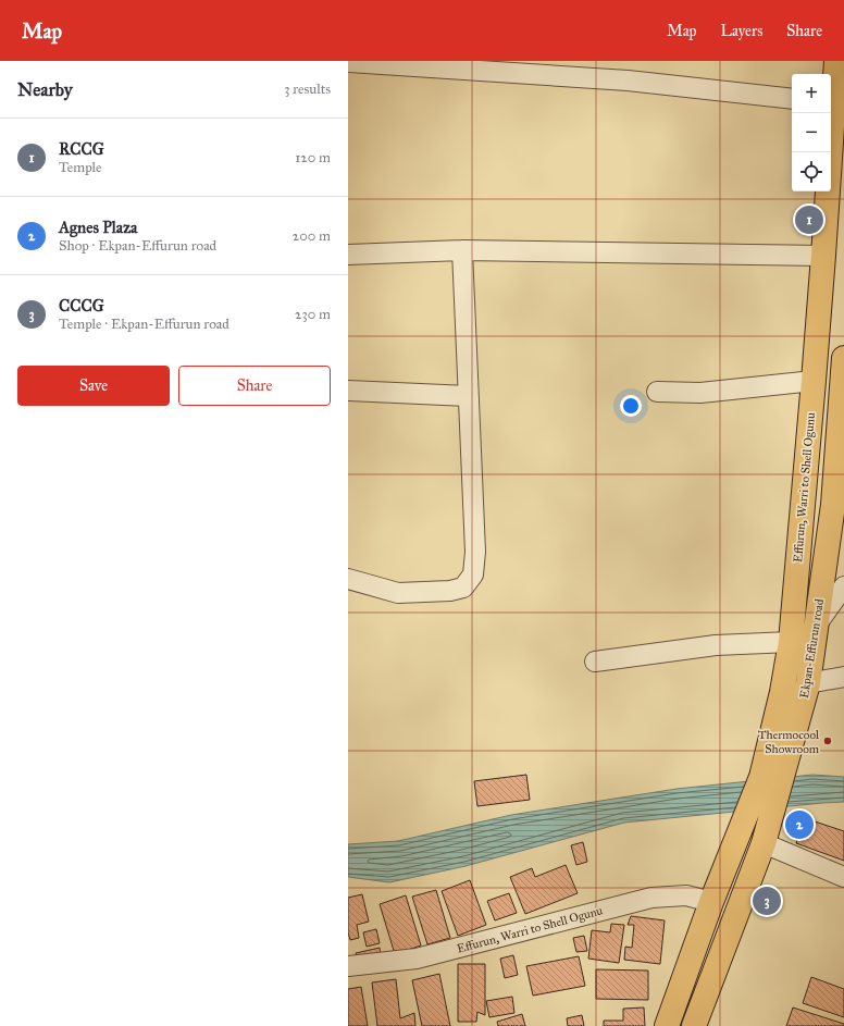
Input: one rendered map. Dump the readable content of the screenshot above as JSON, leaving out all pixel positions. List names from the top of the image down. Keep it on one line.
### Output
{"streets":{"main road":["Effurun, Warri to Shell Ogunu","Ekpan-Effurun road"]},"places":["Thermocool Showroom"],"page":{"header":"Map","nav":["Map","Layers","Share"],"heading":["Nearby","3 results"],"map_buttons":["+","−"],"list":[{"mark":"1","name":"RCCG","note":"Temple","value":"120 m"},{"mark":"2","name":"Agnes Plaza","note":"Shop · Ekpan-Effurun road","value":"200 m"},{"mark":"3","name":"CCCG","note":"Temple · Ekpan-Effurun road","value":"230 m"}],"pins":["1","2","3"],"buttons":["Save","Share"]}}
